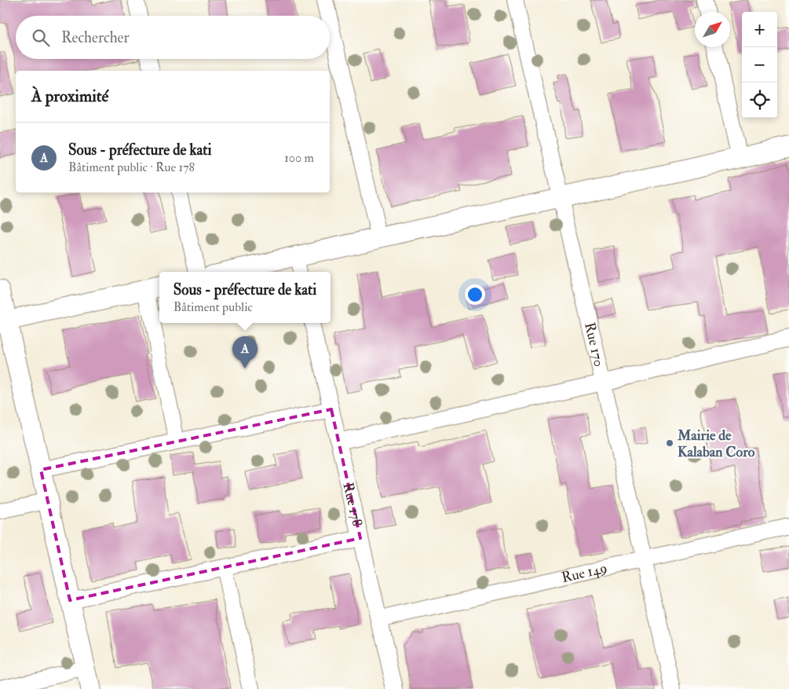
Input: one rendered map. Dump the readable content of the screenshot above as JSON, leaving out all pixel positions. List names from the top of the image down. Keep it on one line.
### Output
{"streets":{"street":["Rue 170","Rue 178","Rue 149"]},"crossings":[["Rue 170","Rue 149"],["Rue 178","Rue 149"]],"places":["Mairie de Kalaban Coro"],"north":"top right","page":{"map_buttons":["+","−"],"search":"Rechercher","heading":"À proximité","list":[{"mark":"A","name":"Sous - préfecture de kati","note":"Bâtiment public · Rue 178","value":"100 m"}],"popup":["Sous - préfecture de kati","Bâtiment public"],"pins":"A"}}
